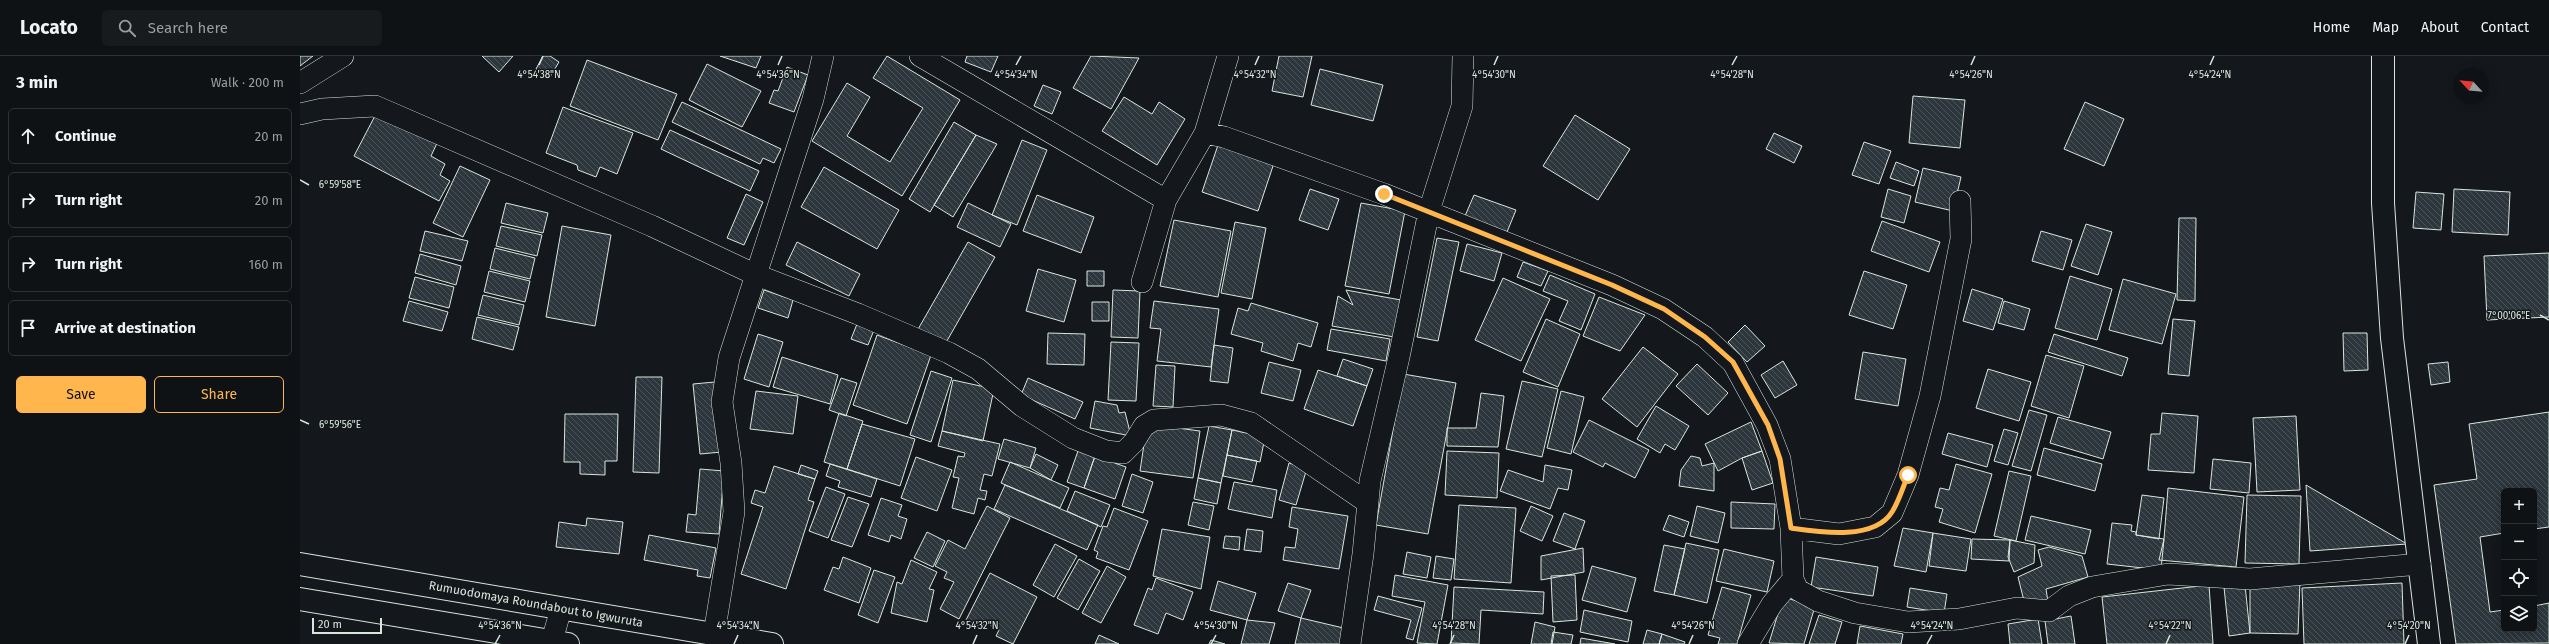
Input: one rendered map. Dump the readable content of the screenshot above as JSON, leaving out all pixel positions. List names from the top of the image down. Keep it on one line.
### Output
{"streets":{"main road":["Rumuodomaya Roundabout to Igwuruta"]},"scale_bar":"20 m","north":"top left","page":{"header":"Locato","search":"Search here","nav":["Home","Map","About","Contact"],"heading":["3 min","Walk · 200 m"],"list":[["Continue","20 m"],["Turn right","20 m"],["Turn right","160 m"],"Arrive at destination"],"buttons":["Save","Share"],"map_buttons":["+","−"],"scale":"20 m"},"coordinates":["4°54'36\"N","4°54'34\"N","4°54'32\"N","4°54'30\"N","4°54'28\"N","4°54'24\"N","4°54'38\"N","4°54'26\"N","6°59'58\"E","7°00'06\"E","6°59'56\"E","4°54'22\"N","4°54'20\"N"]}
